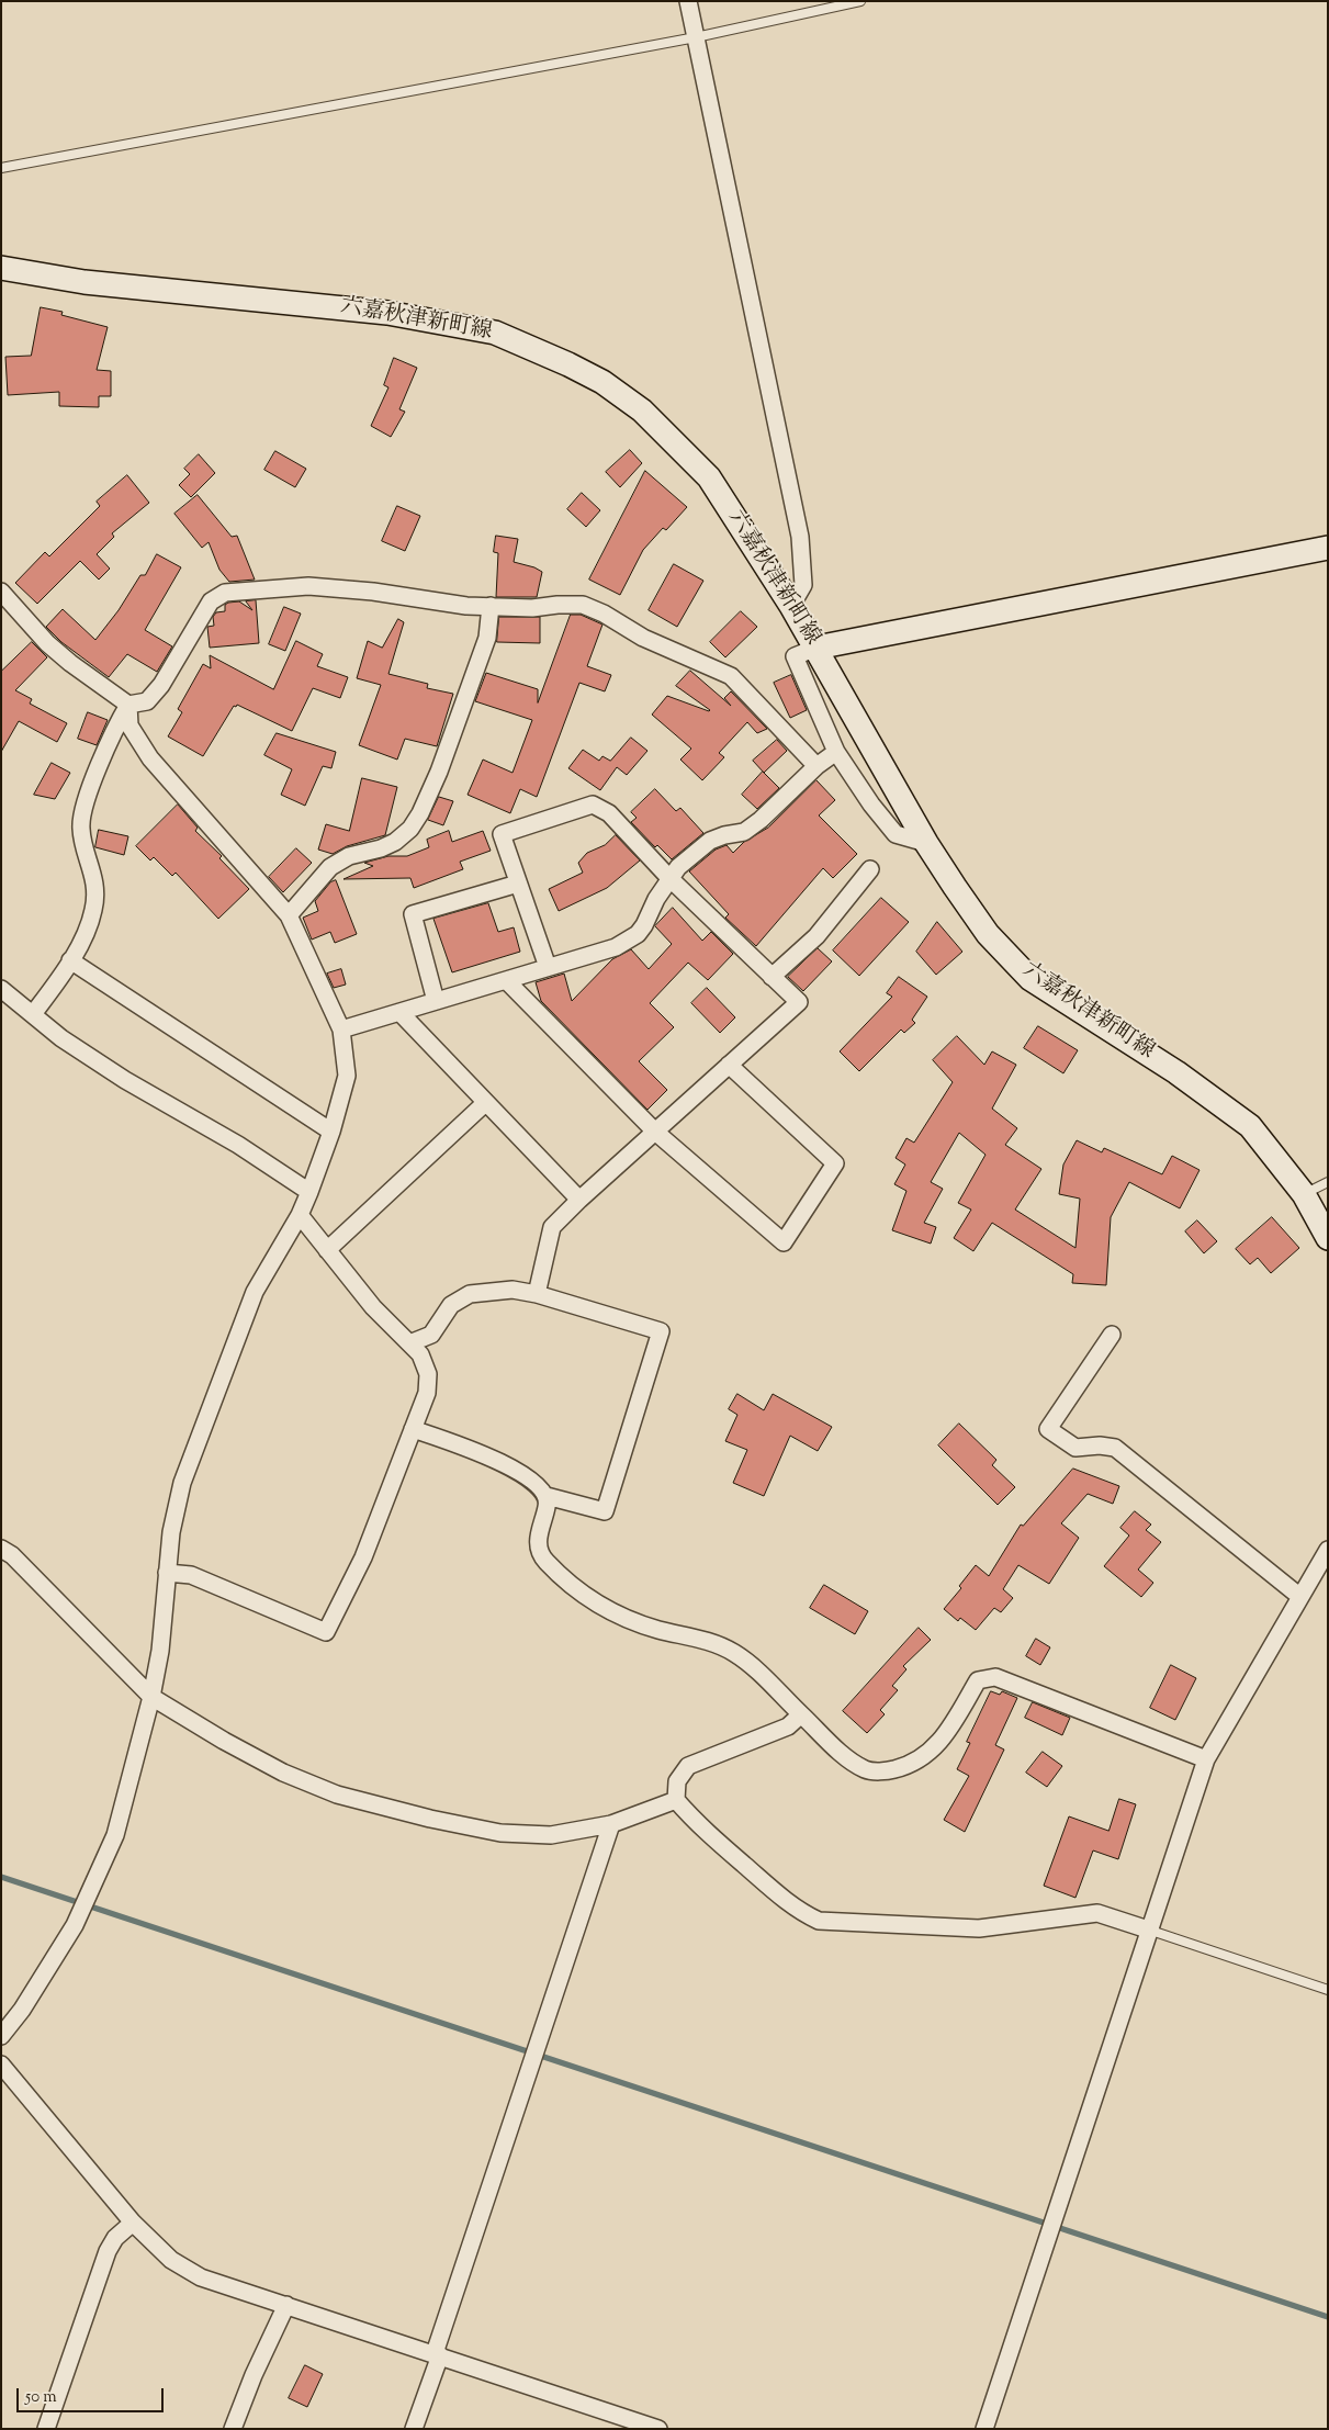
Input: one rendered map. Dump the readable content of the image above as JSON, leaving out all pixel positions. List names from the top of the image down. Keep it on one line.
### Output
{"streets":{"main road":["六嘉秋津新町線"]},"scale_bar":"50 m"}
